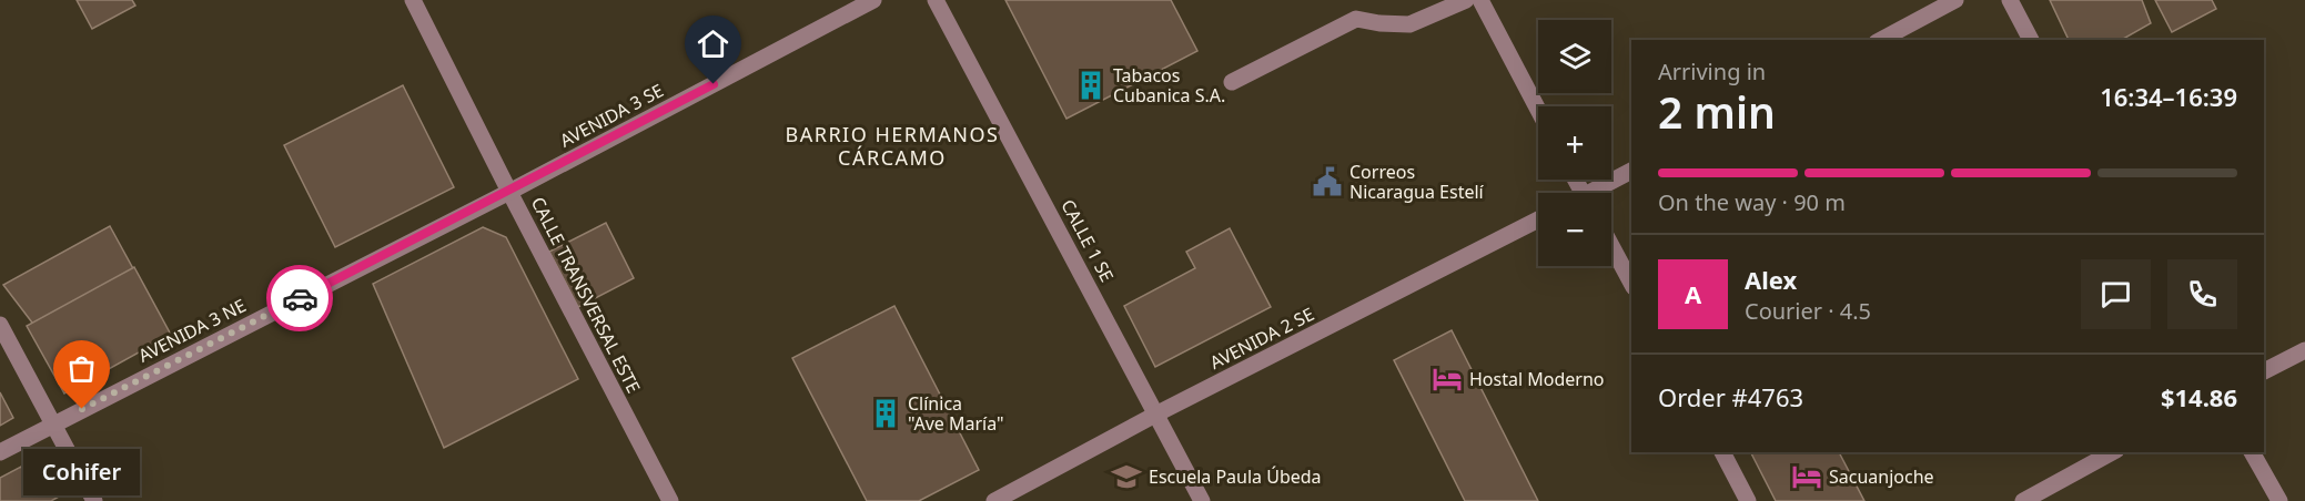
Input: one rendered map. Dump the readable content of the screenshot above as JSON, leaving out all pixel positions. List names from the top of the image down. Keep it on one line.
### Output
{"streets":{"street":["AVENIDA 3 SE","CALLE 1 SE","CALLE TRANSVERSAL ESTE","AVENIDA 3 NE","AVENIDA 2 SE"]},"crossings":[["AVENIDA 3 SE","CALLE TRANSVERSAL ESTE"],["AVENIDA 3 SE","AVENIDA 3 NE"],["CALLE 1 SE","AVENIDA 2 SE"],["CALLE TRANSVERSAL ESTE","AVENIDA 3 NE"]],"districts":["BARRIO HERMANOS CÁRCAMO"],"places":{"building":["Tabacos Cubanica S.A.","Clínica \"Ave María\""],"public building":["Correos Nicaragua Estelí"],"hotel":["Hostal Moderno","Sacuanjoche"],"other":["Cohifer"],"school or university":["Escuela Paula Úbeda"]},"page":{"map_buttons":["+","−"],"heading":["2 min","Arriving in","16:34–16:39"],"panel":["Alex","Courier · 4.5","Order #4763","$14.86"],"bar":"On the way · 90 m","round":"A","bubble":"Cohifer"}}
